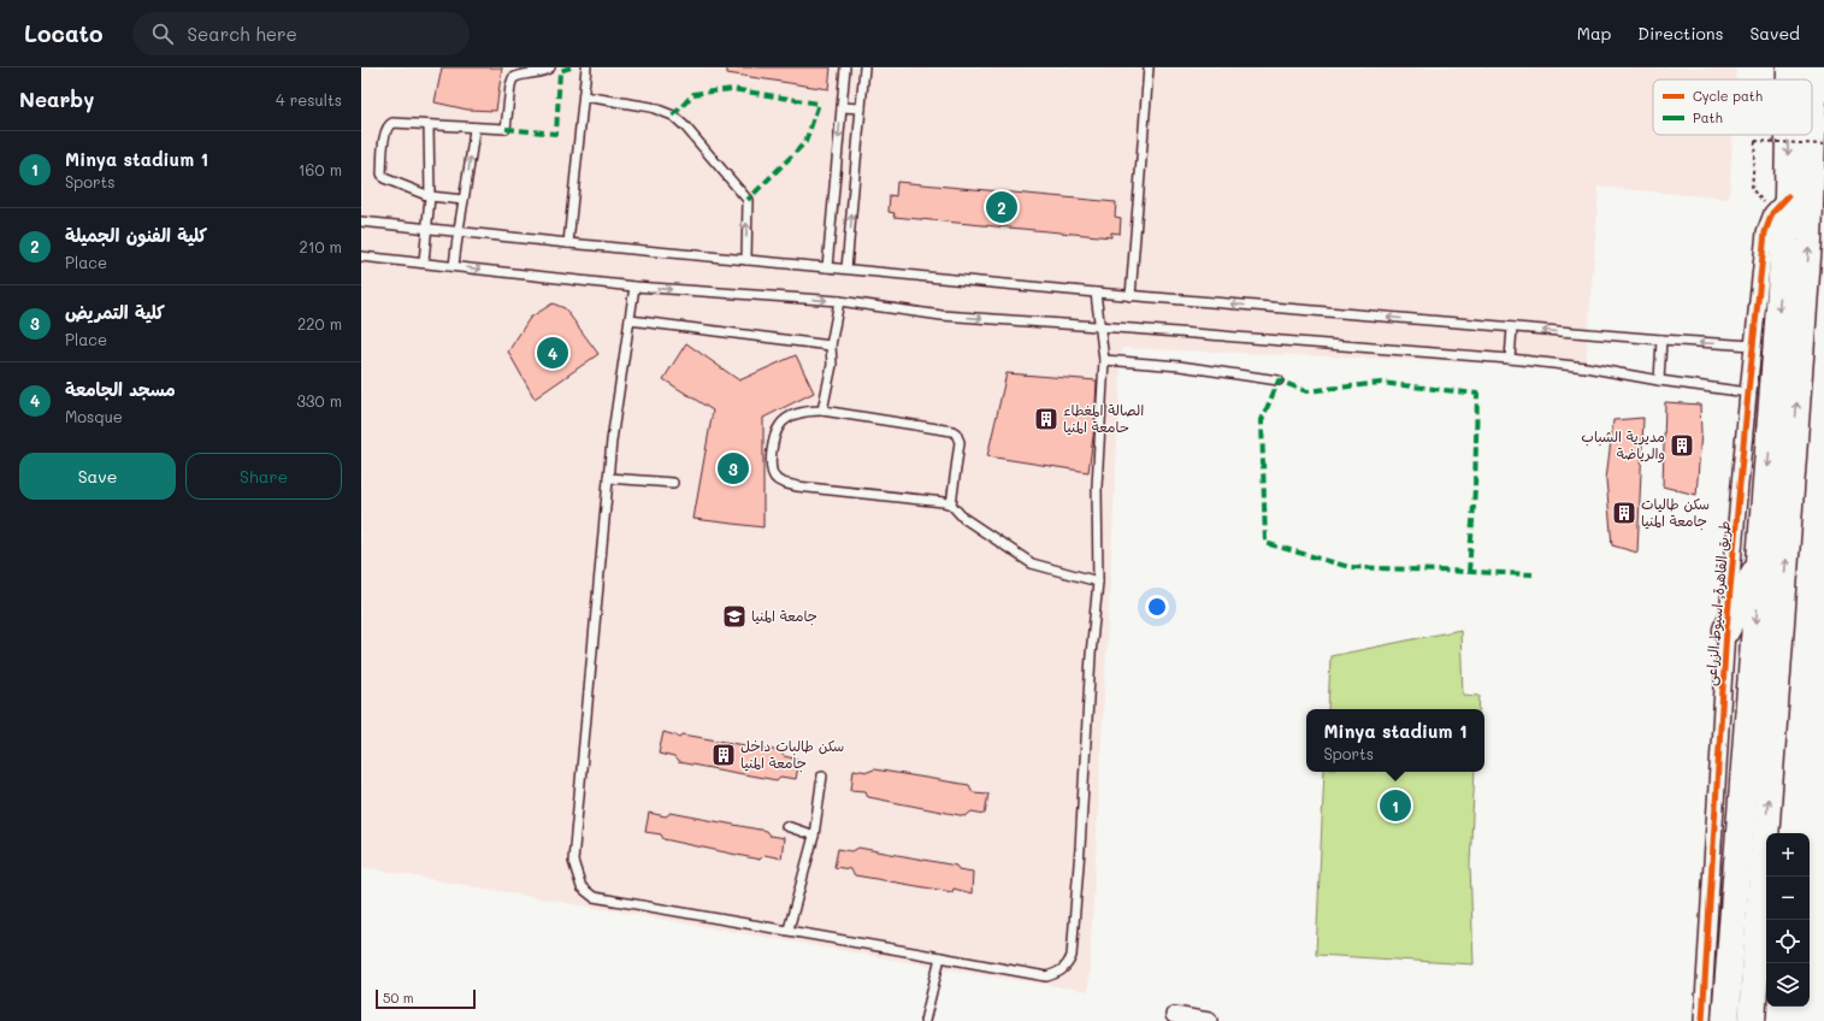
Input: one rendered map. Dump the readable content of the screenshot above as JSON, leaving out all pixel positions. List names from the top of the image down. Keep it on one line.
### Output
{"streets":{"street":["طريق القاهرة, اسيوط الزراعى"]},"places":{"building":["الصالة المغطاء حامعة المنيا","مديرية الشباب والرياضة","سكن طاليات جامعة المنيا","سكن طالبات داخل جامعة المنيا"],"school or university":["جامعة المنيا"]},"legend":["Cycle path","Path"],"scale_bar":"50 m","page":{"header":"Locato","search":"Search here","nav":["Map","Directions","Saved"],"heading":["Nearby","4 results"],"list":[{"mark":"1","name":"Minya stadium 1","note":"Sports","value":"160 m"},{"mark":"2","name":"كلية الفنون الجميلة","note":"Place","value":"210 m"},{"mark":"3","name":"كلية التمريض","note":"Place","value":"220 m"},{"mark":"4","name":"مسجد الجامعة","note":"Mosque","value":"330 m"}],"pins":["2","4","3","1"],"buttons":["Save","Share"],"popup":["Minya stadium 1","Sports"],"map_buttons":["+","−"],"scale":"50 m"}}
